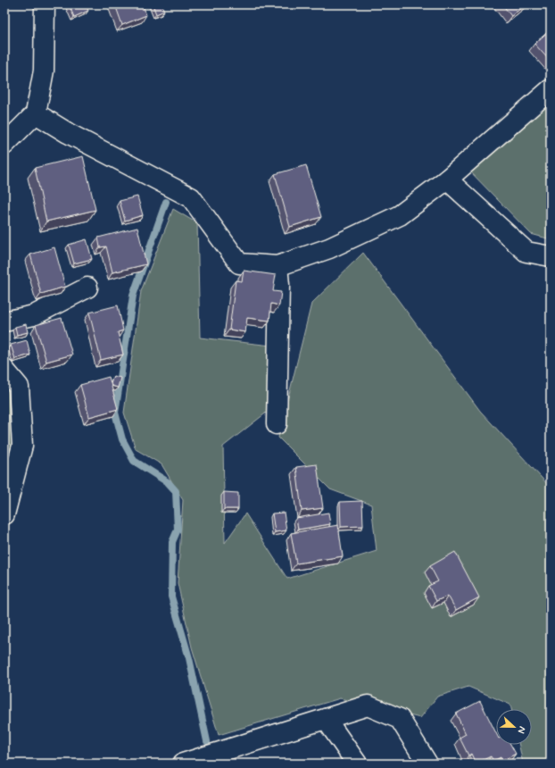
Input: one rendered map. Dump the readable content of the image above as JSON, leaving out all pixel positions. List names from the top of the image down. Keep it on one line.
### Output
{"north":"right"}
